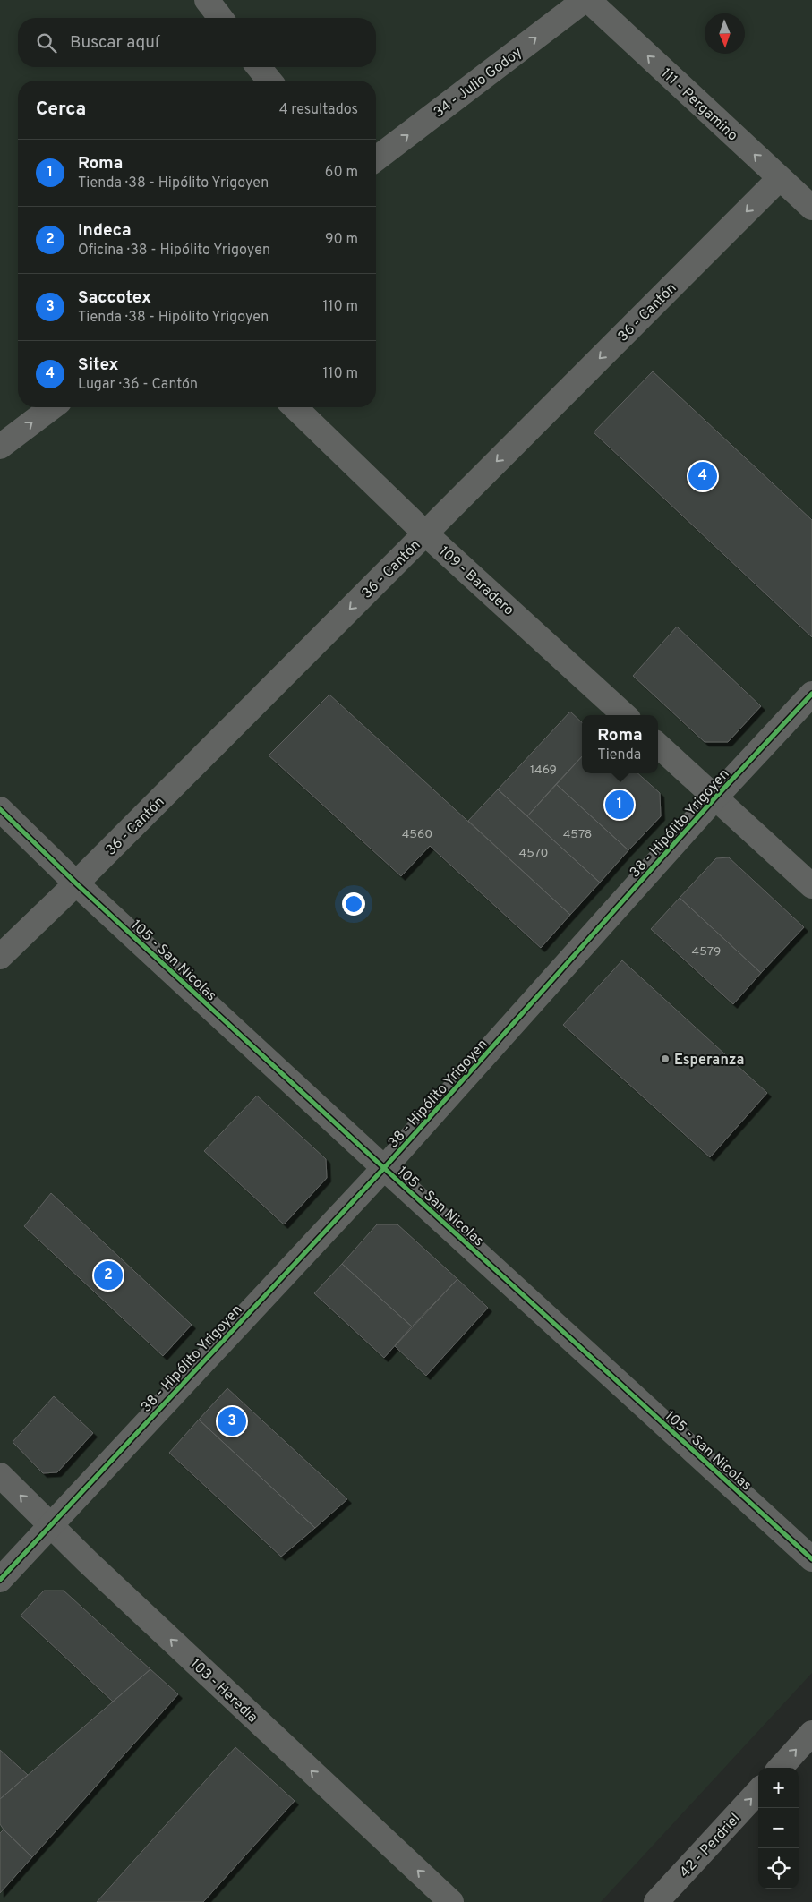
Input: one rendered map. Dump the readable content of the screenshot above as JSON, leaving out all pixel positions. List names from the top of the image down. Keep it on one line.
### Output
{"streets":{"street":["34 - Julio Godoy","111 - Pergamino","36 - Cantón","109 - Baradero","38 - Hipólito Yrigoyen","105 - San Nicolas","103 - Heredia","42 - Perdriel"]},"crossings":[["34 - Julio Godoy","111 - Pergamino"],["111 - Pergamino","36 - Cantón"],["36 - Cantón","109 - Baradero"],["36 - Cantón","105 - San Nicolas"],["38 - Hipólito Yrigoyen","105 - San Nicolas"],["38 - Hipólito Yrigoyen","103 - Heredia"]],"one_way":["34 - Julio Godoy","111 - Pergamino","36 - Cantón","103 - Heredia","42 - Perdriel"],"places":["Esperanza"],"house_numbers":["1469","4560","4578","4570","4579"],"north":"bottom","page":{"search":"Buscar aquí","heading":["Cerca","4 resultados"],"list":[{"mark":"1","name":"Roma","note":"Tienda · 38 - Hipólito Yrigoyen","value":"60 m"},{"mark":"2","name":"Indeca","note":"Oficina · 38 - Hipólito Yrigoyen","value":"90 m"},{"mark":"3","name":"Saccotex","note":"Tienda · 38 - Hipólito Yrigoyen","value":"110 m"},{"mark":"4","name":"Sitex","note":"Lugar · 36 - Cantón","value":"110 m"}],"pins":["4","1","2","3"],"popup":["Roma","Tienda"],"map_buttons":["+","−"]}}
